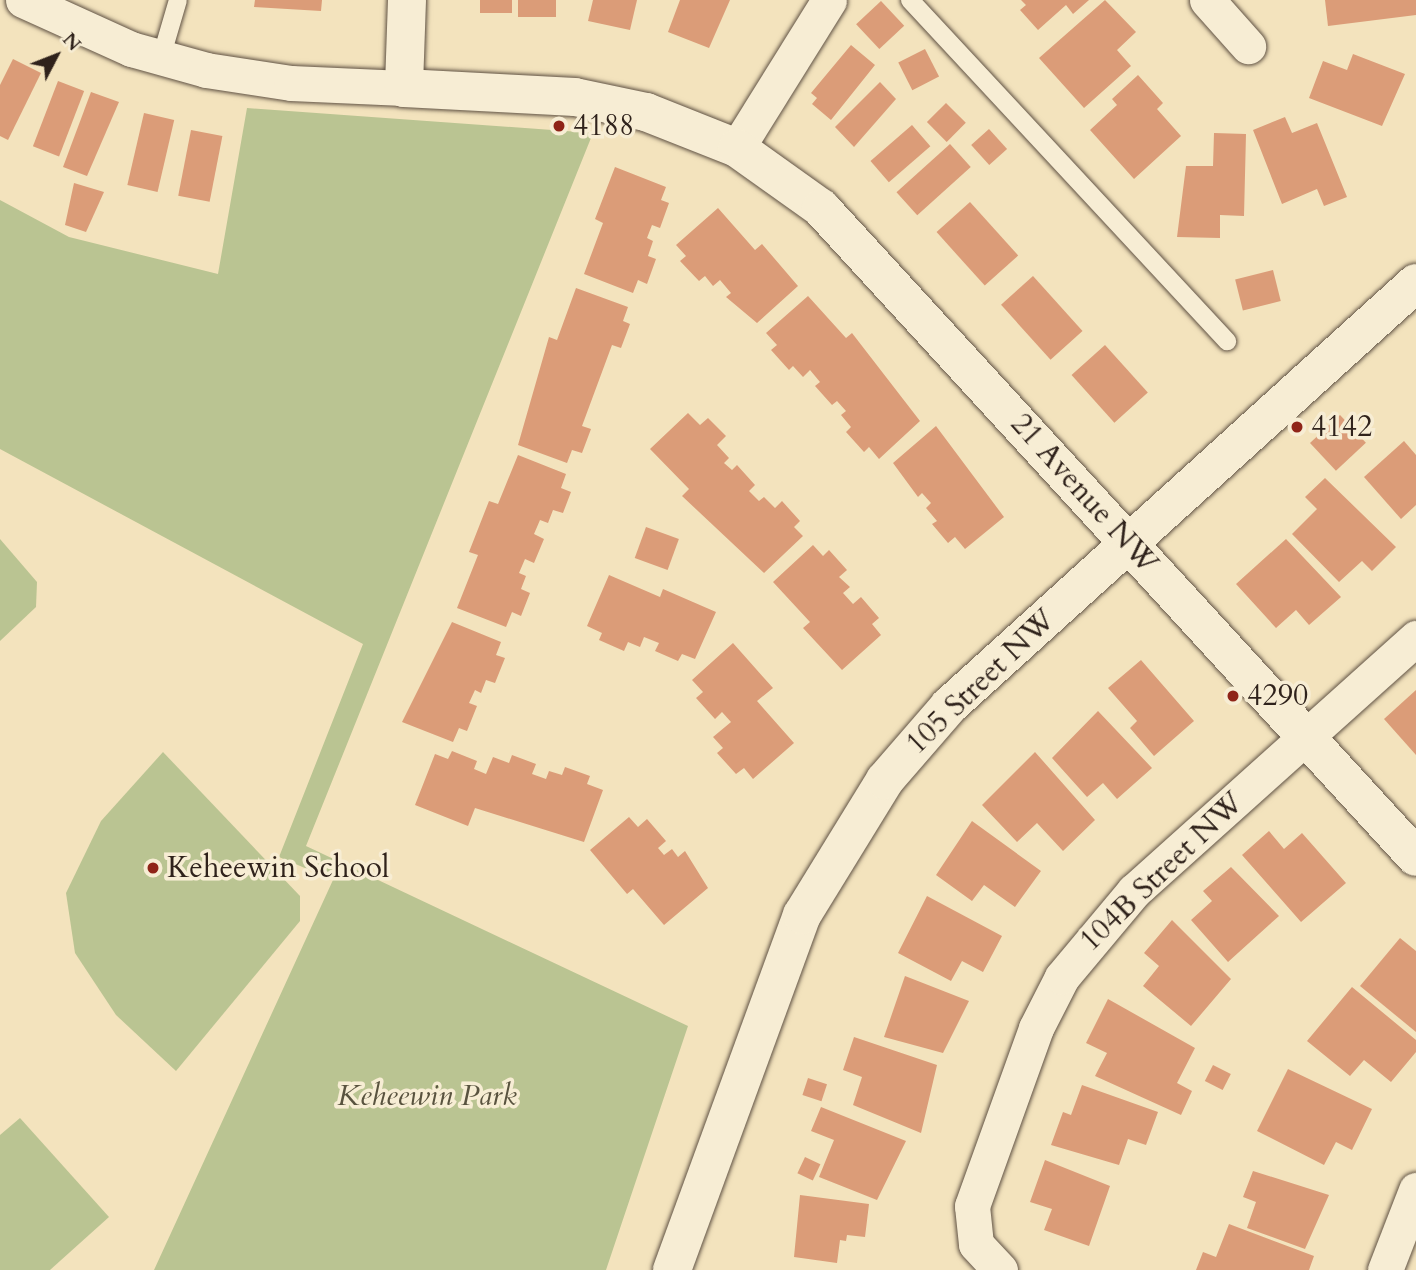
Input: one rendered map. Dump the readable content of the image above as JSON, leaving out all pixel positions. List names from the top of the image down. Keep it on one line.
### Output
{"streets":{"street":["21 Avenue NW","105 Street NW","104B Street NW"]},"crossings":[["21 Avenue NW","105 Street NW"],["21 Avenue NW","104B Street NW"]],"parks":["Keheewin Park"],"places":["4188","4142","4290","Keheewin School"],"north":"top right"}
